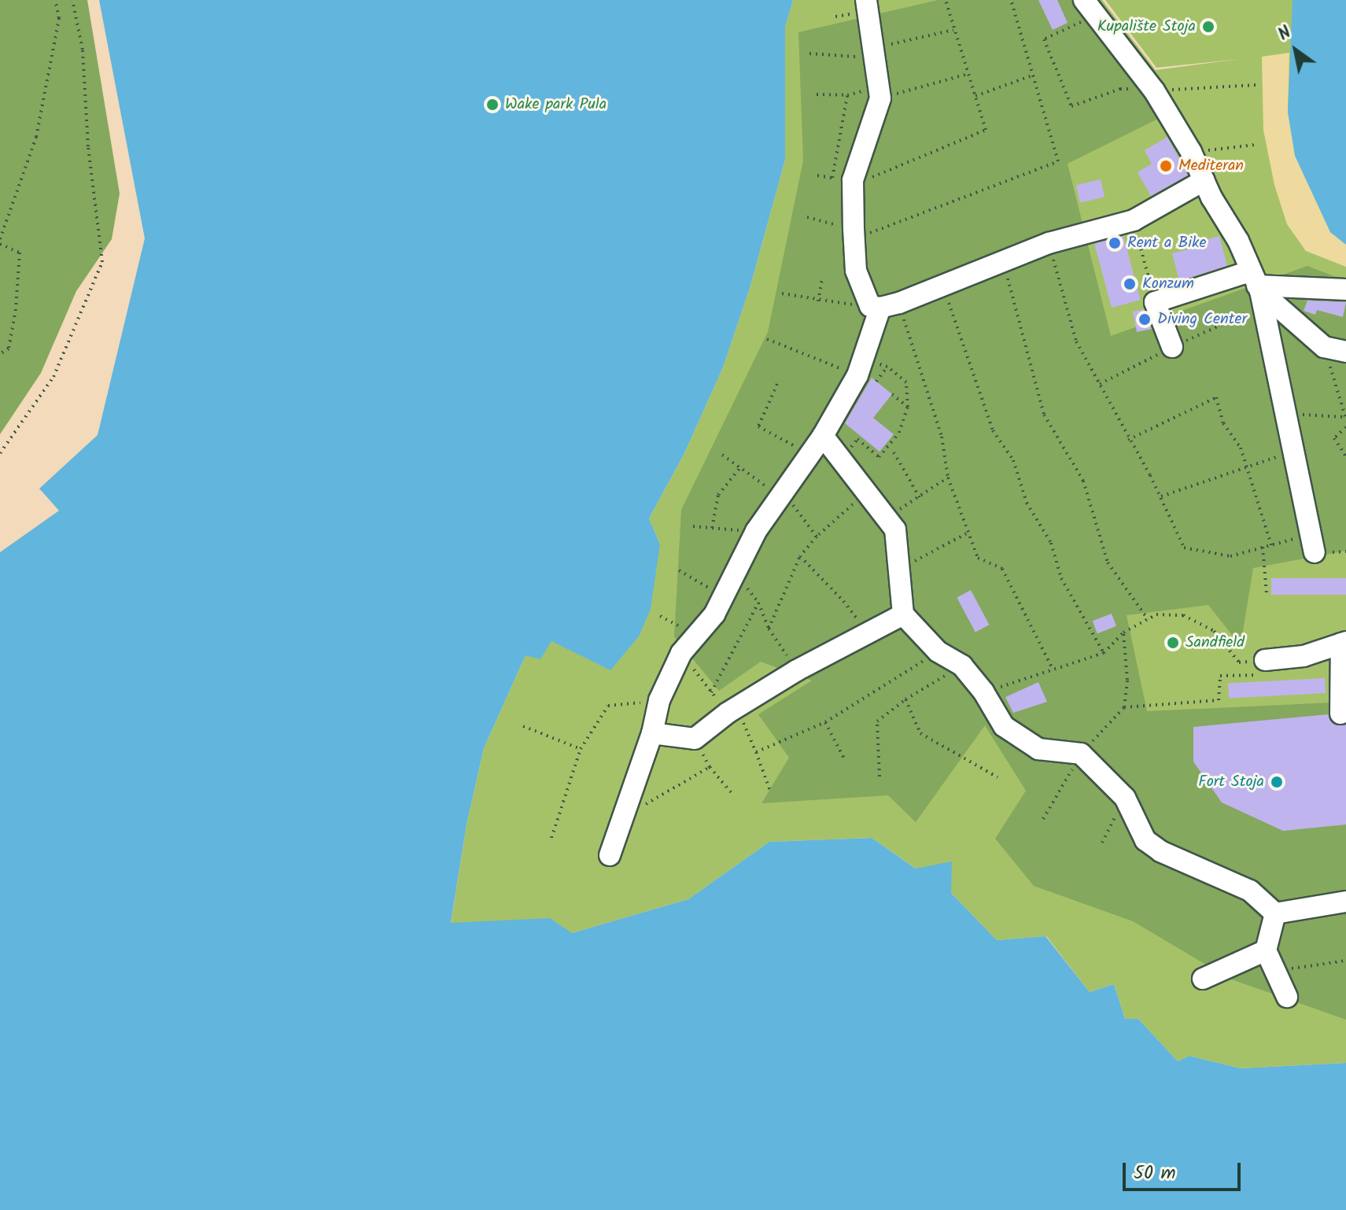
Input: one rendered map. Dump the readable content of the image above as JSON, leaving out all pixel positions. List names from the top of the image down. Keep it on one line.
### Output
{"places":["Kupalište Stoja","Wake park Pula","Mediteran","Rent a Bike","Konzum","Diving Center","Sandfield","Fort Stoja"],"scale_bar":"50 m","north":"top left"}
